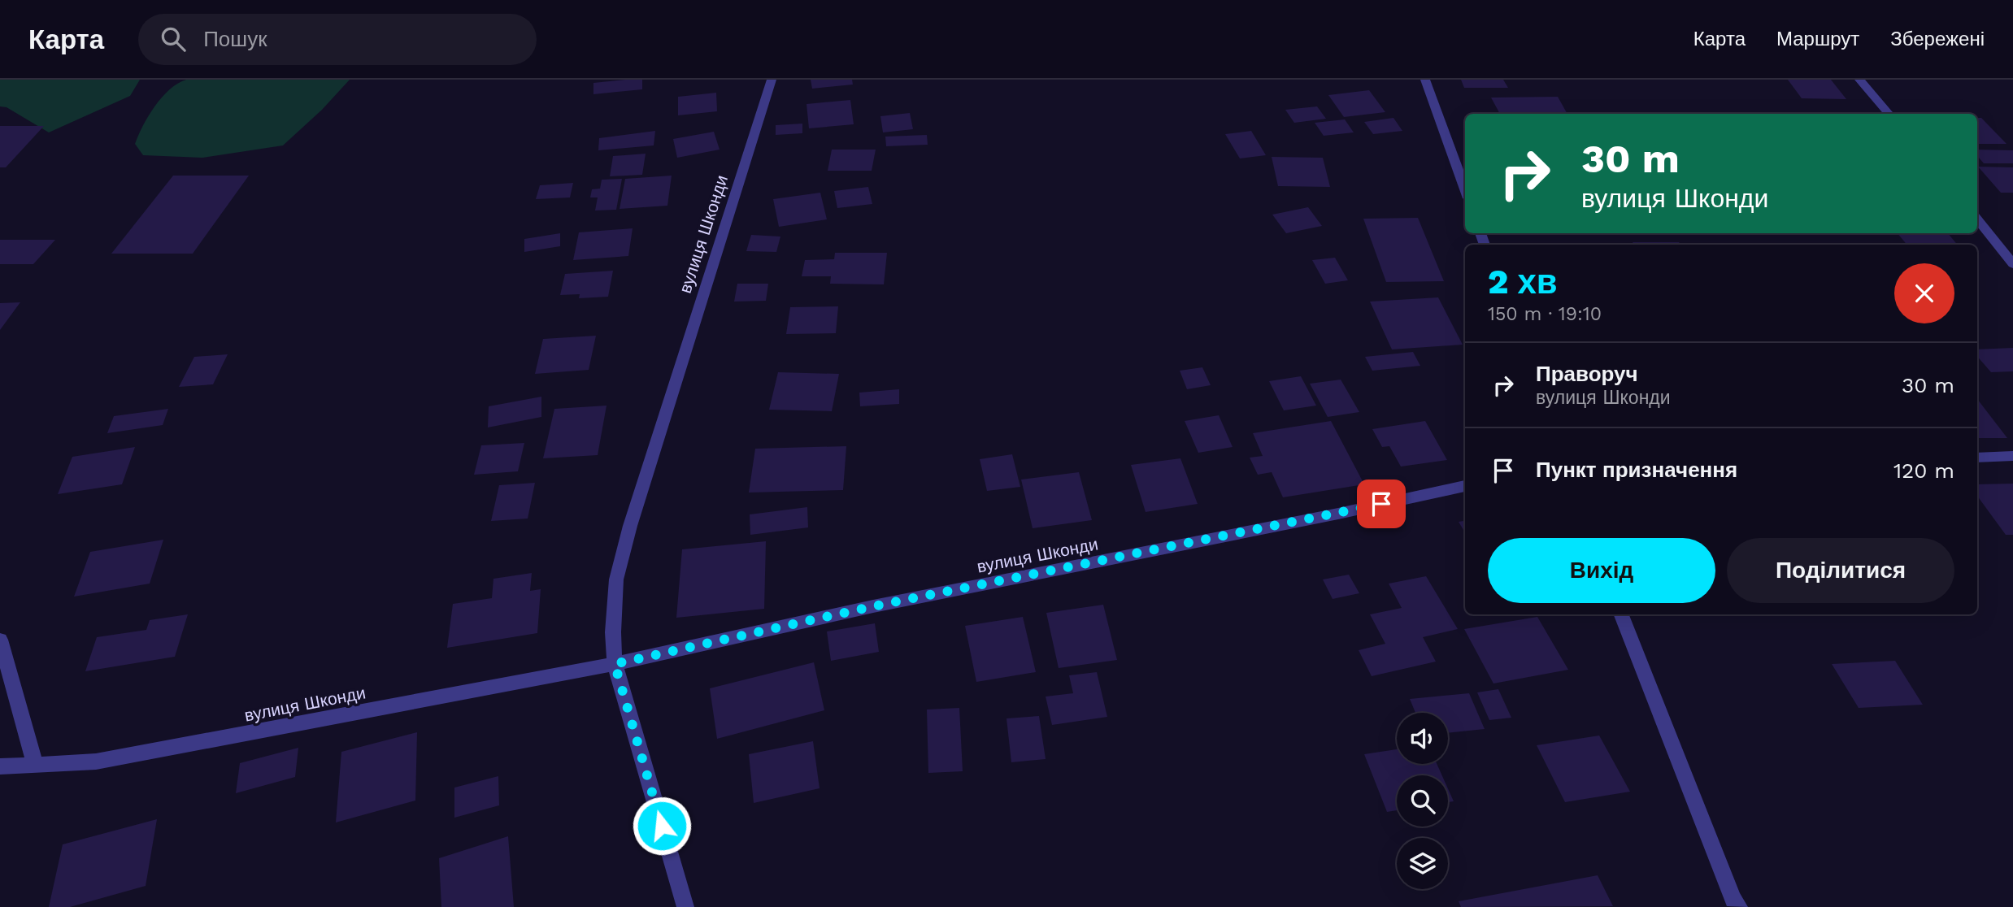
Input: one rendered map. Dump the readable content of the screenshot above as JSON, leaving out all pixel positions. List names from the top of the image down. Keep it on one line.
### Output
{"streets":{"street":["вулиця Шконди"]},"page":{"header":"Карта","search":"Пошук","nav":["Карта","Маршрут","Збережені"],"turn":["30 m","вулиця Шконди"],"heading":["2 хв","150 m · 19:10"],"list":[{"name":"Праворуч","note":"вулиця Шконди","value":"30 m"},{"name":"Пункт призначення","value":"120 m"}],"buttons":["Вихід","Поділитися"]}}
